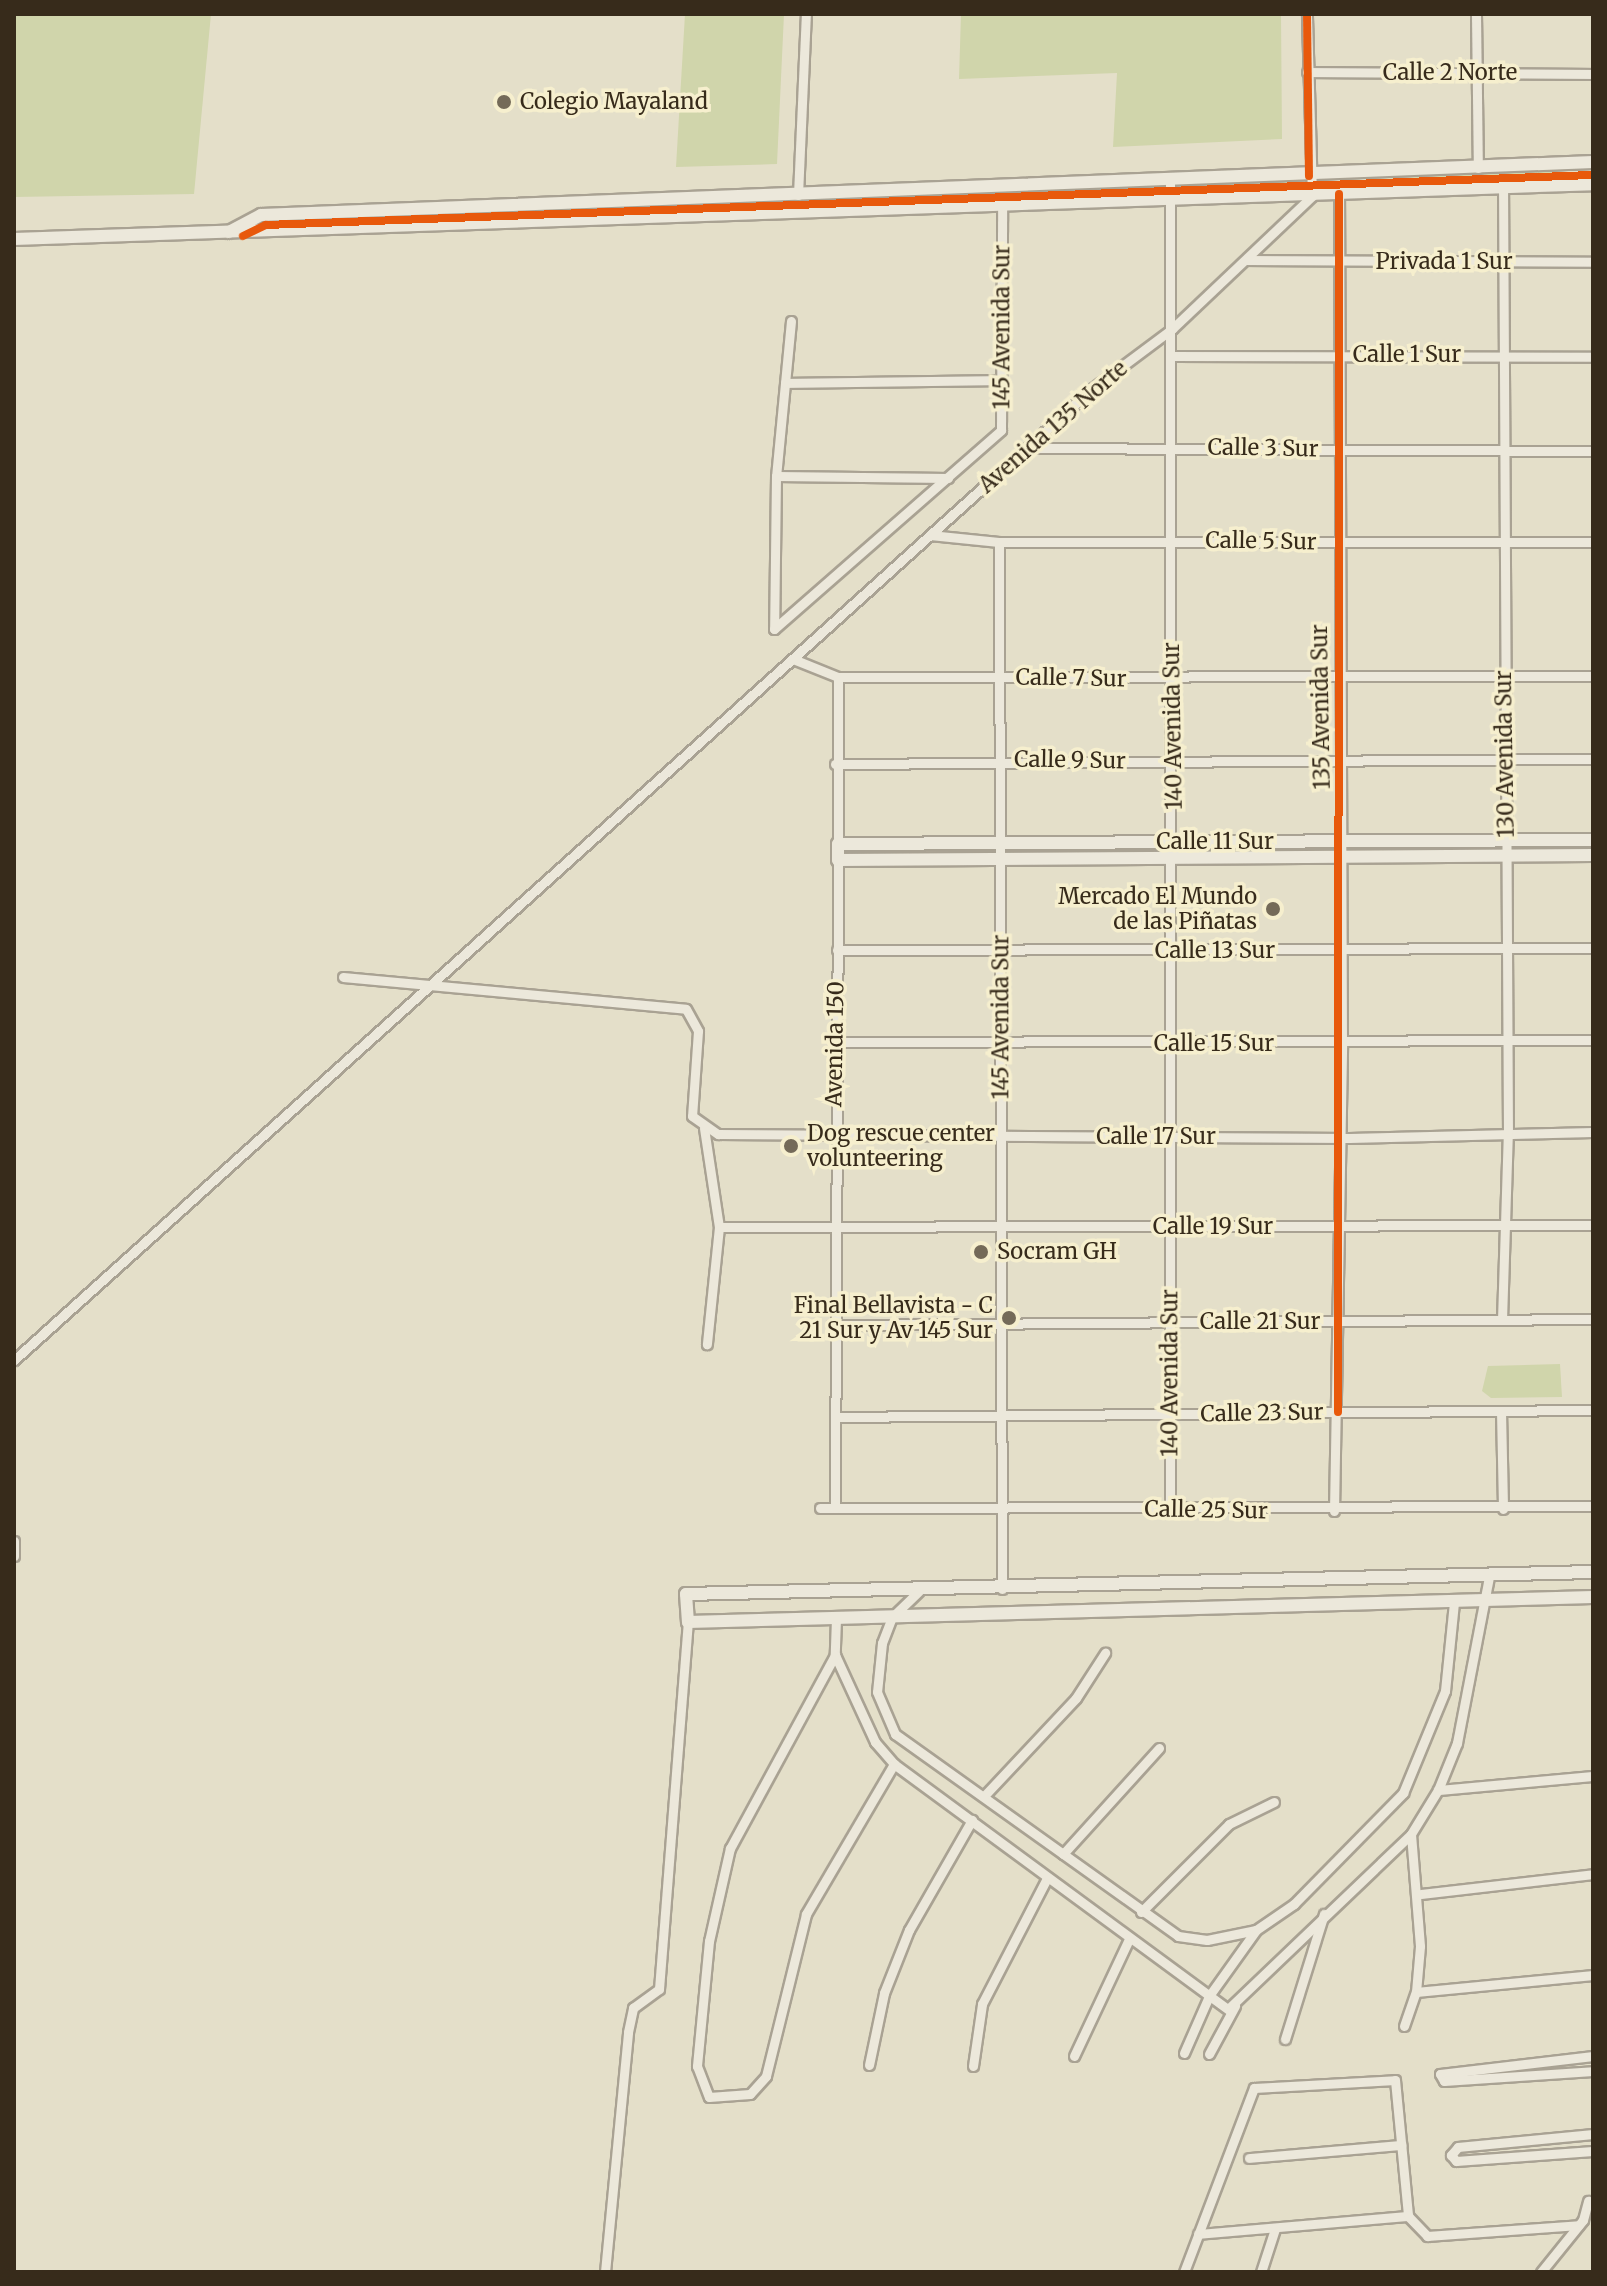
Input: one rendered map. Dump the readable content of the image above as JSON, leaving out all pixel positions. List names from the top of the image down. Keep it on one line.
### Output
{"streets":{"main road":["Calle 11 Sur","Avenida 150"],"street":["Calle 2 Norte","Privada 1 Sur","145 Avenida Sur","Calle 1 Sur","Avenida 135 Norte","Calle 3 Sur","Calle 5 Sur","Calle 7 Sur","135 Avenida Sur","140 Avenida Sur","130 Avenida Sur","Calle 9 Sur","Calle 13 Sur","Calle 15 Sur","Calle 17 Sur","Calle 19 Sur","Calle 21 Sur","Calle 23 Sur","Calle 25 Sur"]},"crossings":[["Privada 1 Sur","Avenida 135 Norte"],["Privada 1 Sur","135 Avenida Sur"],["Privada 1 Sur","130 Avenida Sur"],["145 Avenida Sur","Calle 5 Sur"],["145 Avenida Sur","Calle 7 Sur"],["145 Avenida Sur","Calle 9 Sur"],["145 Avenida Sur","Calle 11 Sur"],["145 Avenida Sur","Calle 13 Sur"],["145 Avenida Sur","Calle 15 Sur"],["145 Avenida Sur","Calle 17 Sur"],["145 Avenida Sur","Calle 19 Sur"],["145 Avenida Sur","Calle 21 Sur"],["145 Avenida Sur","Calle 23 Sur"],["145 Avenida Sur","Calle 25 Sur"],["Calle 1 Sur","135 Avenida Sur"],["Calle 1 Sur","140 Avenida Sur"],["Calle 1 Sur","130 Avenida Sur"],["Avenida 135 Norte","Calle 3 Sur"],["Avenida 135 Norte","Calle 5 Sur"],["Avenida 135 Norte","Calle 7 Sur"],["Avenida 135 Norte","140 Avenida Sur"],["Calle 3 Sur","135 Avenida Sur"],["Calle 3 Sur","140 Avenida Sur"],["Calle 3 Sur","130 Avenida Sur"],["Calle 5 Sur","135 Avenida Sur"],["Calle 5 Sur","140 Avenida Sur"],["Calle 5 Sur","130 Avenida Sur"],["Calle 7 Sur","135 Avenida Sur"],["Calle 7 Sur","140 Avenida Sur"],["Calle 7 Sur","130 Avenida Sur"],["Calle 7 Sur","Avenida 150"],["135 Avenida Sur","Calle 9 Sur"],["135 Avenida Sur","Calle 11 Sur"],["135 Avenida Sur","Calle 13 Sur"],["135 Avenida Sur","Calle 15 Sur"],["135 Avenida Sur","Calle 17 Sur"],["135 Avenida Sur","Calle 19 Sur"],["135 Avenida Sur","Calle 21 Sur"],["135 Avenida Sur","Calle 23 Sur"],["135 Avenida Sur","Calle 25 Sur"],["140 Avenida Sur","Calle 9 Sur"],["140 Avenida Sur","Calle 11 Sur"],["140 Avenida Sur","Calle 13 Sur"],["140 Avenida Sur","Calle 15 Sur"],["140 Avenida Sur","Calle 17 Sur"],["140 Avenida Sur","Calle 19 Sur"],["140 Avenida Sur","Calle 21 Sur"],["140 Avenida Sur","Calle 23 Sur"],["140 Avenida Sur","Calle 25 Sur"],["130 Avenida Sur","Calle 9 Sur"],["130 Avenida Sur","Calle 11 Sur"],["130 Avenida Sur","Calle 13 Sur"],["130 Avenida Sur","Calle 15 Sur"],["130 Avenida Sur","Calle 17 Sur"],["130 Avenida Sur","Calle 19 Sur"],["130 Avenida Sur","Calle 21 Sur"],["Calle 9 Sur","Avenida 150"],["Calle 11 Sur","Avenida 150"],["Calle 13 Sur","Avenida 150"],["Avenida 150","Calle 15 Sur"],["Avenida 150","Calle 17 Sur"],["Avenida 150","Calle 19 Sur"],["Avenida 150","Calle 21 Sur"],["Avenida 150","Calle 23 Sur"],["Avenida 150","Calle 25 Sur"]],"places":["Colegio Mayaland","Mercado El Mundo de las Piñatas","Dog rescue center volunteering","Socram GH","Final Bellavista - C 21 Sur y Av 145 Sur"]}
